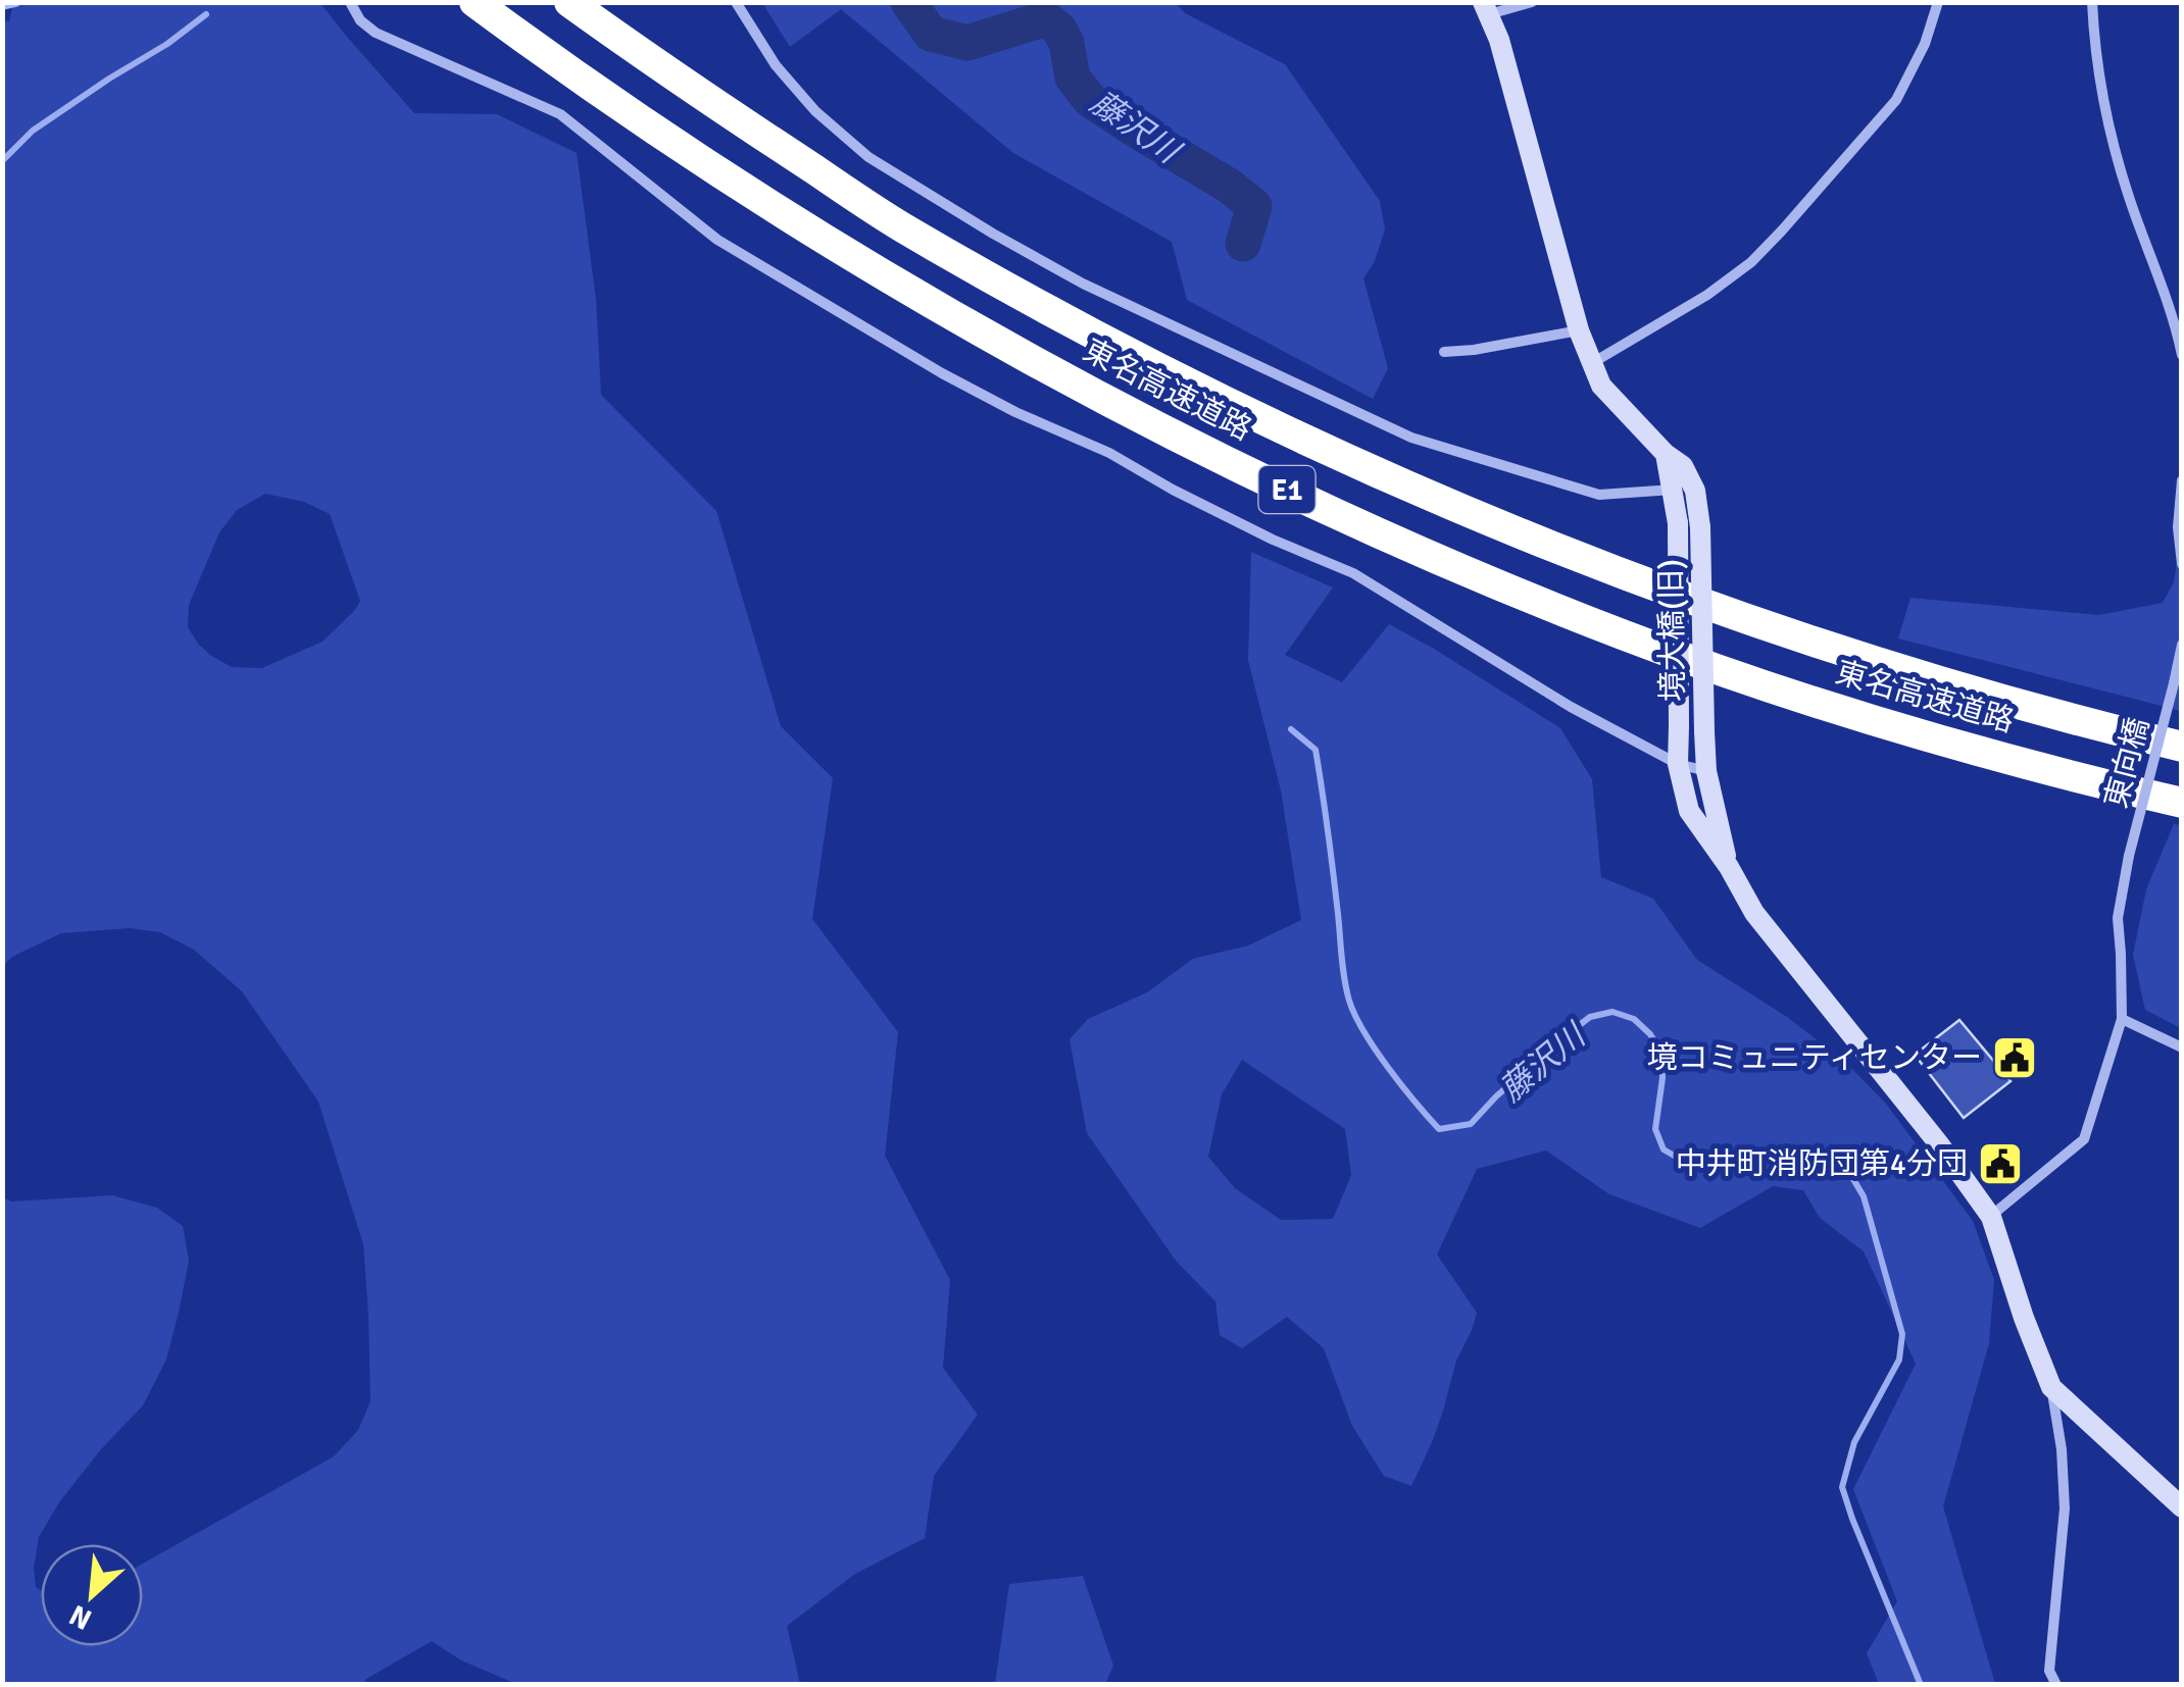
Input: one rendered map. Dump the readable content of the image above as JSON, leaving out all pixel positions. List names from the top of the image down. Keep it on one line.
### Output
{"streets":{"highway":["東名高速道路","E1"],"street":["境大橋(旧)","東向橋"]},"water":["藤沢川"],"places":{"public building":["境コミュニティセンター","中井町消防団第4分団"]},"north":"bottom left"}
